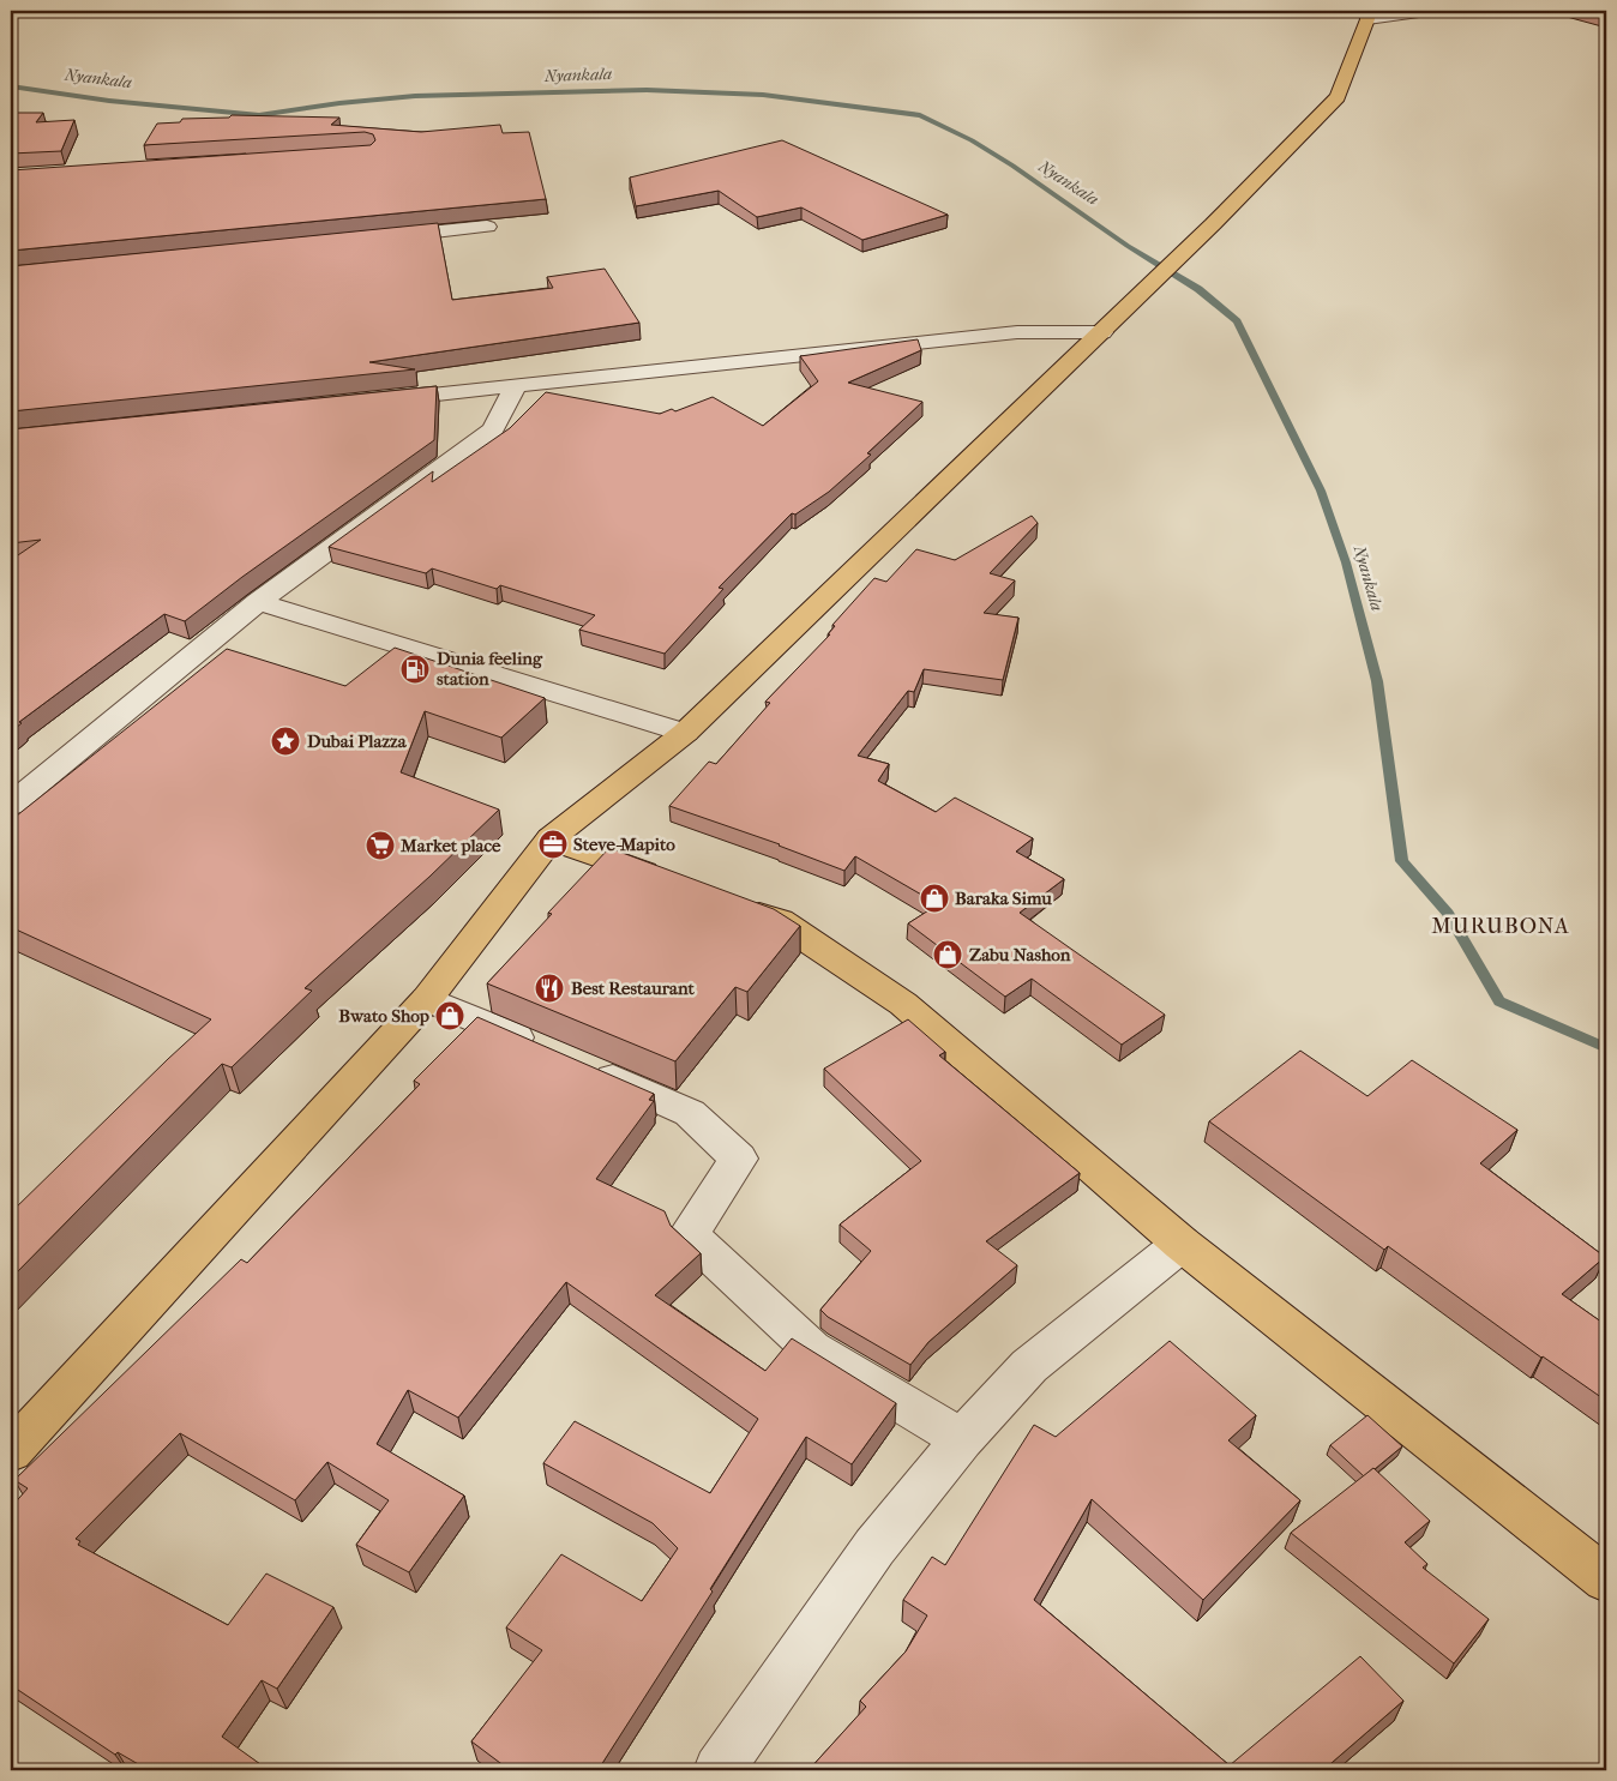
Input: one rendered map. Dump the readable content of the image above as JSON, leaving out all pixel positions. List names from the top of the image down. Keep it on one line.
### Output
{"districts":["MURUBONA"],"water":["Nyankala"],"places":{"fuel station":["Dunia feeling station"],"place":["Dubai Plazza"],"office":["Steve-Mapito"],"supermarket":["Market place"],"shop":["Baraka Simu","Zabu Nashon","Bwato Shop"],"restaurant":["Best Restaurant"]}}
